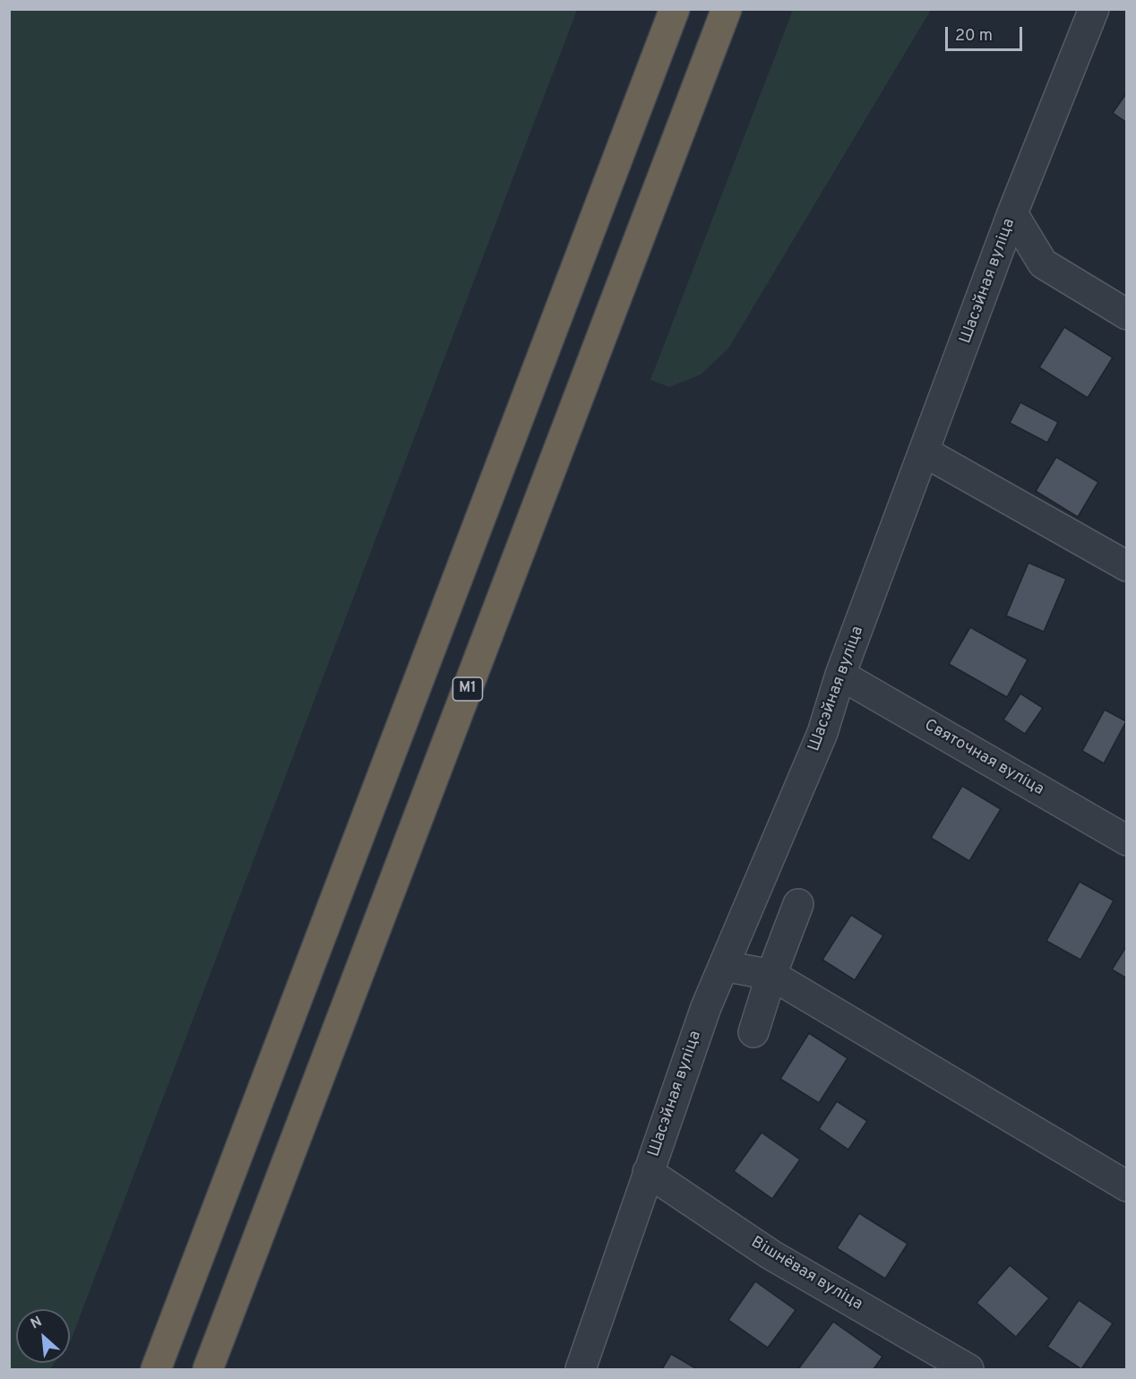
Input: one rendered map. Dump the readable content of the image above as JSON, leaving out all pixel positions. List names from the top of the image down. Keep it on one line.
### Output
{"streets":{"highway":["М1"],"street":["Шасэйная вуліца","Святочная вуліца","Вішнёвая вуліца"]},"crossings":[["Шасэйная вуліца","Святочная вуліца"],["Шасэйная вуліца","Вішнёвая вуліца"]],"scale_bar":"20 m","north":"top left"}
